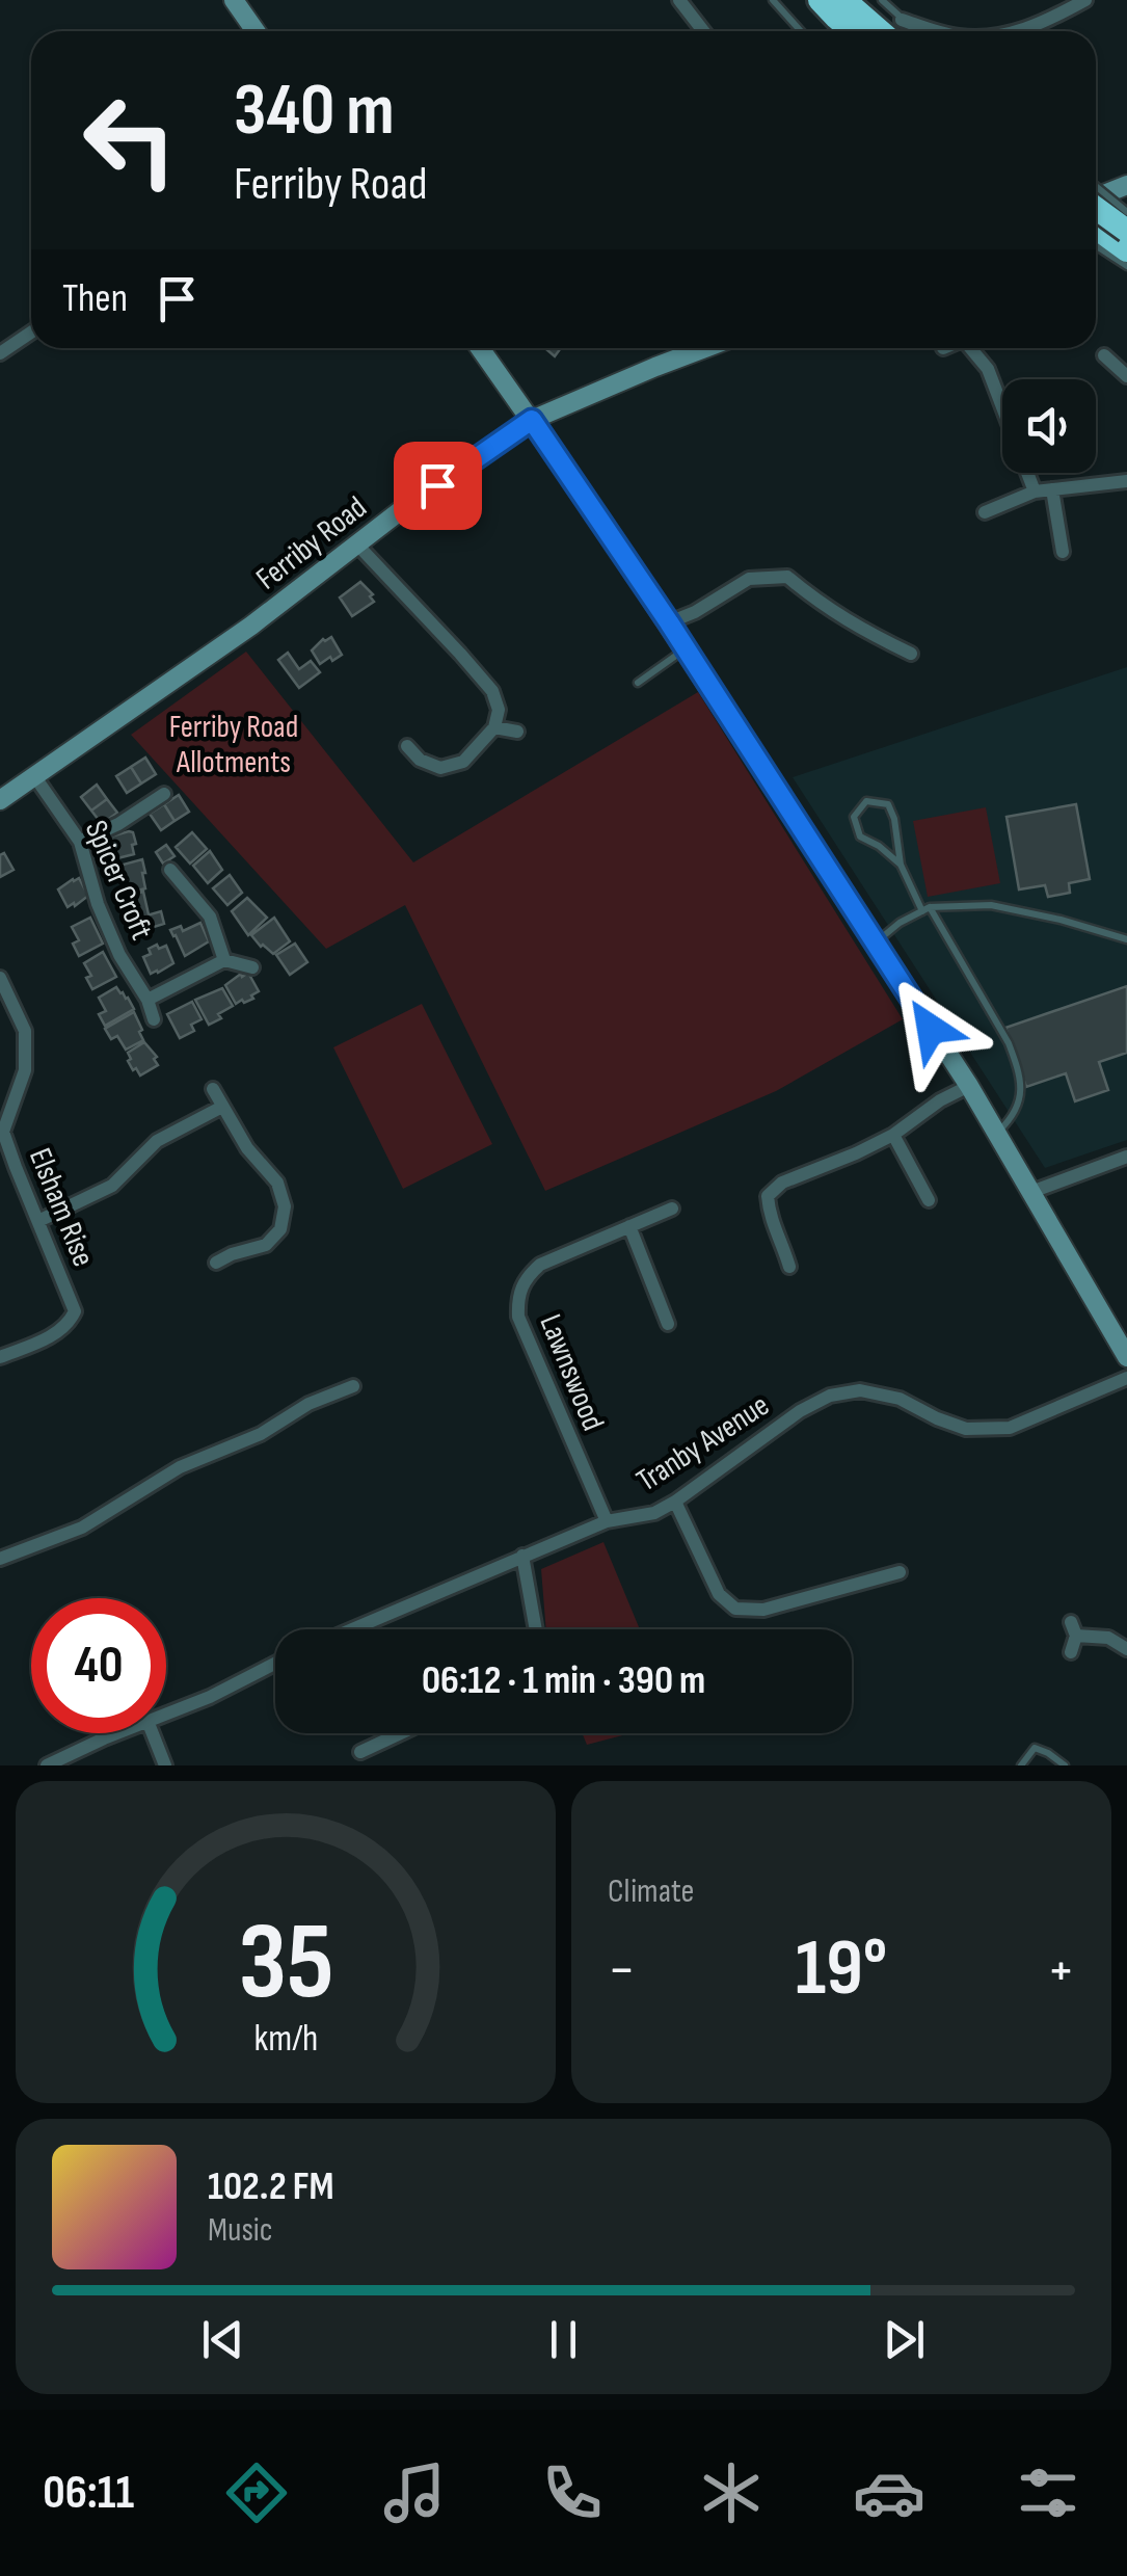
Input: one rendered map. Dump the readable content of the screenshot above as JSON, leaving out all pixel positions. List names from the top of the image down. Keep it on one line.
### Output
{"streets":{"street":["Ferriby Road","Spicer Croft","Elsham Rise","Lawnswood","Tranby Avenue"]},"crossings":[["Ferriby Road","Spicer Croft"],["Lawnswood","Tranby Avenue"]],"parks":["Ferriby Road Allotments"],"page":{"turn":["340 m","Ferriby Road"],"then":"Then","limit":"40","trip":"06:12 · 1 min · 390 m","tile":"Climate","heat":["−","19°","+"],"song":["102.2 FM","Music"],"tabs":"06:11","gauge":["35","km/h"]}}
